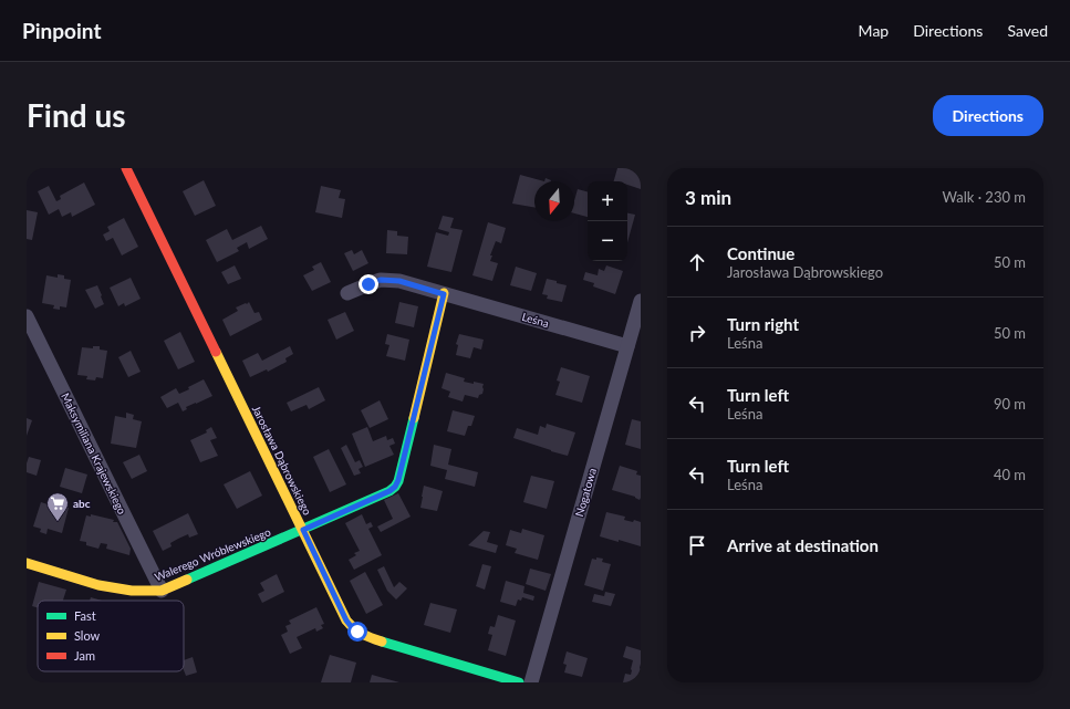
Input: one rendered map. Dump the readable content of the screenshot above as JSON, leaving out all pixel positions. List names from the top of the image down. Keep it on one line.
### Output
{"streets":{"street":["Leśna","Maksymiliana Krajewskiego","Jarosława Dąbrowskiego","Nogatowa","Walerego Wróblewskiego"]},"crossings":[["Leśna","Nogatowa"],["Maksymiliana Krajewskiego","Walerego Wróblewskiego"],["Jarosława Dąbrowskiego","Walerego Wróblewskiego"]],"places":{"supermarket":["abc"]},"legend":["Fast","Slow","Jam"],"north":"bottom","page":{"header":"Pinpoint","nav":["Map","Directions","Saved"],"buttons":"Directions","title":"Find us","heading":["3 min","Walk · 230 m"],"map_buttons":["+","−"],"list":[["Continue","Jarosława Dąbrowskiego","50 m"],["Turn right","Leśna","50 m"],["Turn left","Leśna","90 m"],["Turn left","Leśna","40 m"],"Arrive at destination"]}}
